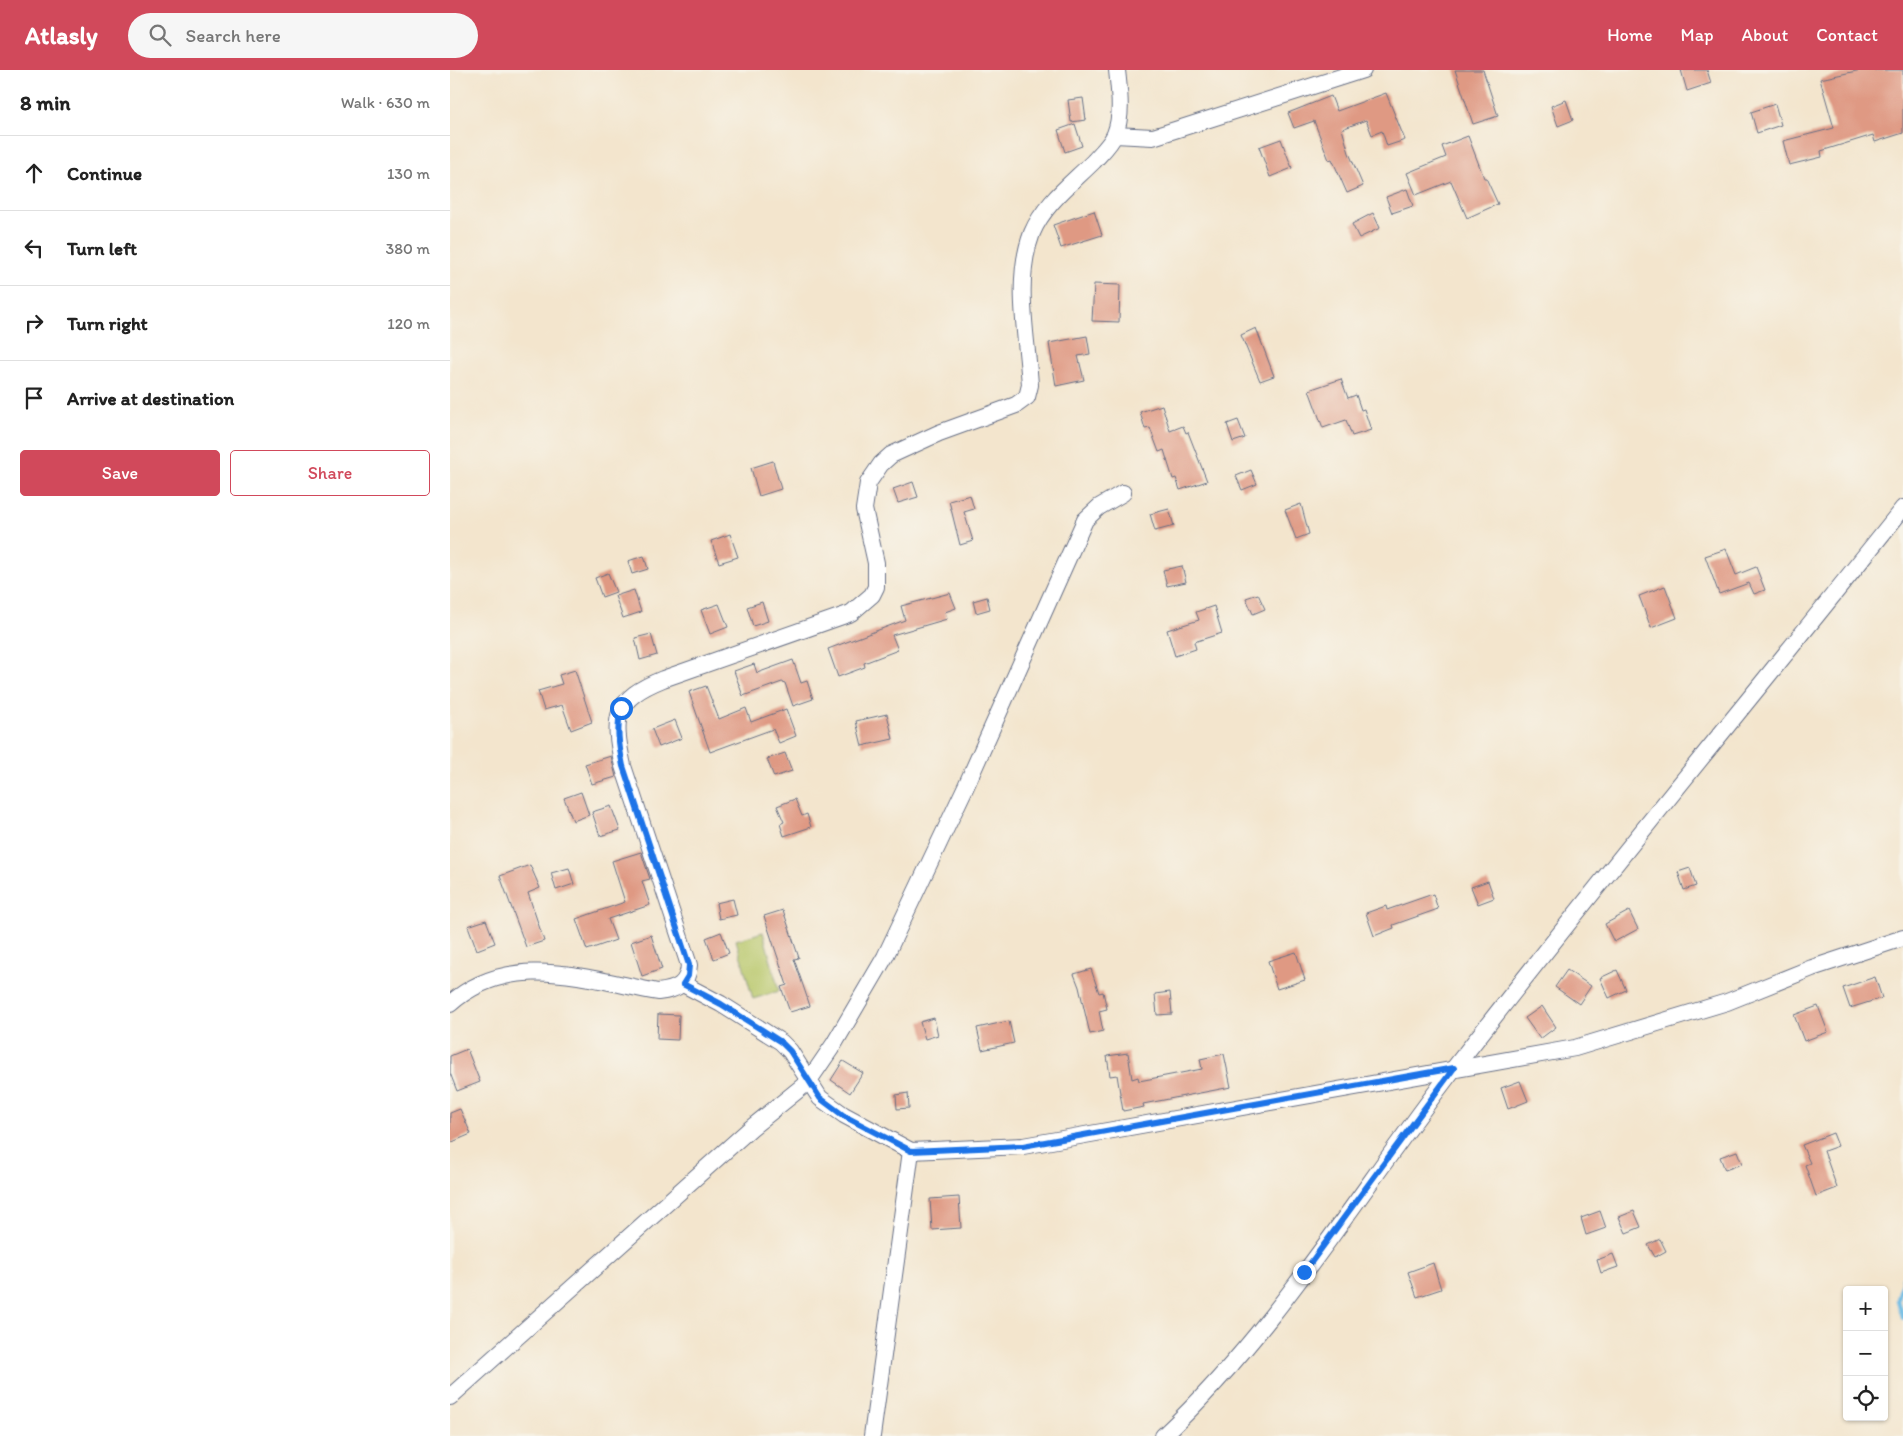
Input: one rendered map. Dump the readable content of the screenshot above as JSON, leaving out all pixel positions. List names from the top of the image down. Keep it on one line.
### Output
{"page":{"header":"Atlasly","search":"Search here","nav":["Home","Map","About","Contact"],"heading":["8 min","Walk · 630 m"],"list":[["Continue","130 m"],["Turn left","380 m"],["Turn right","120 m"],"Arrive at destination"],"buttons":["Save","Share"],"map_buttons":["+","−"]}}
